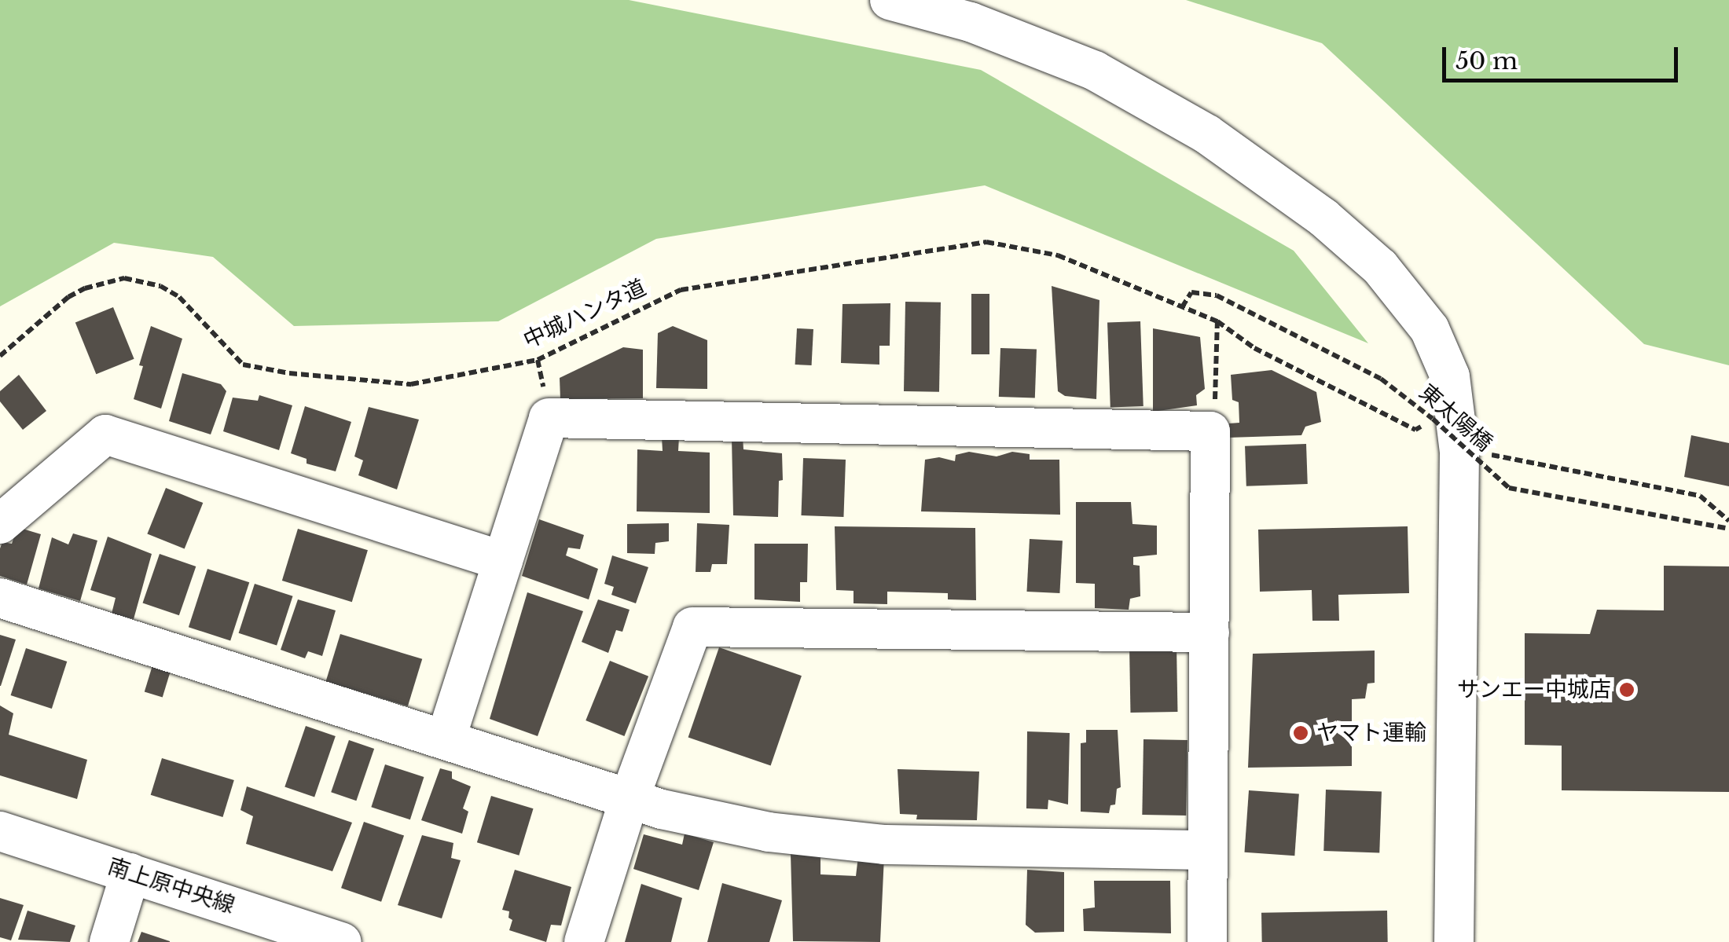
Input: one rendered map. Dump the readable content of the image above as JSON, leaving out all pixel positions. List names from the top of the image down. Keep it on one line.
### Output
{"streets":{"street":["南上原中央線"],"path":["中城ハンタ道","東太陽橋"]},"crossings":[["中城ハンタ道","東太陽橋"]],"places":["サンエー中城店","ヤマト運輸"],"scale_bar":"50 m"}
